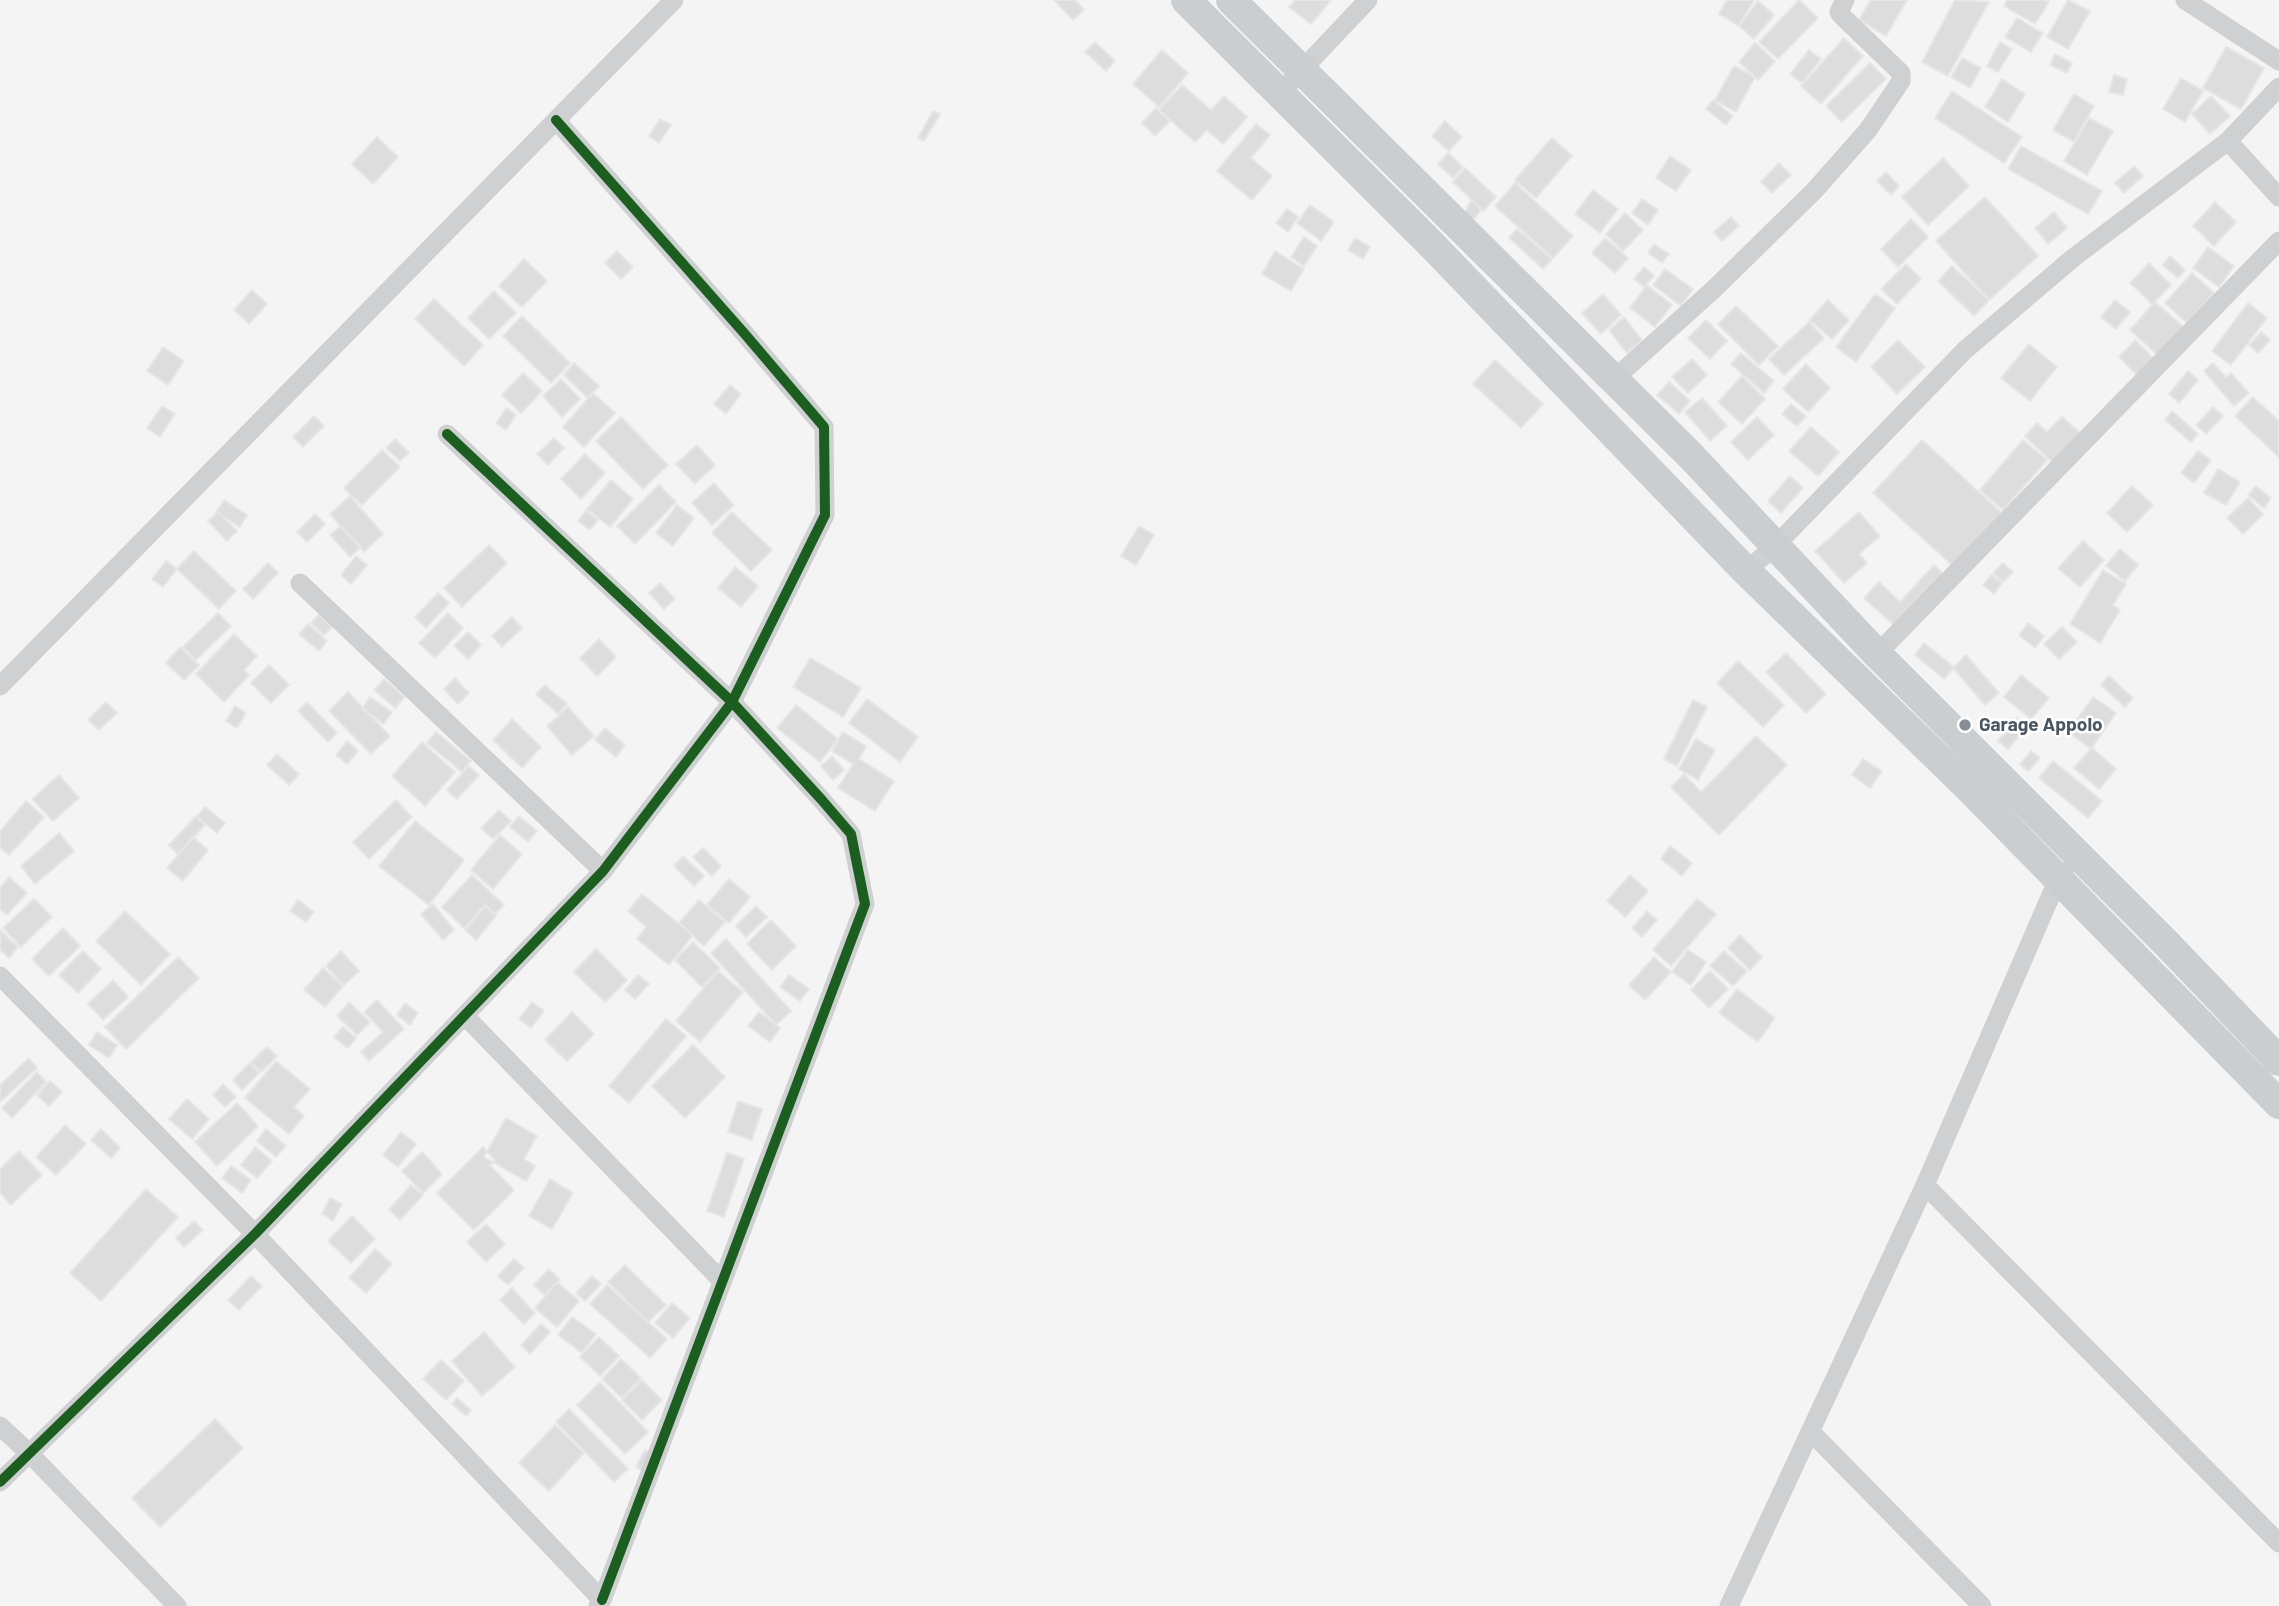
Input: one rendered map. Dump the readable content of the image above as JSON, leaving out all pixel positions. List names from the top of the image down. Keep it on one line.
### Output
{"places":["Garage Appolo"]}
